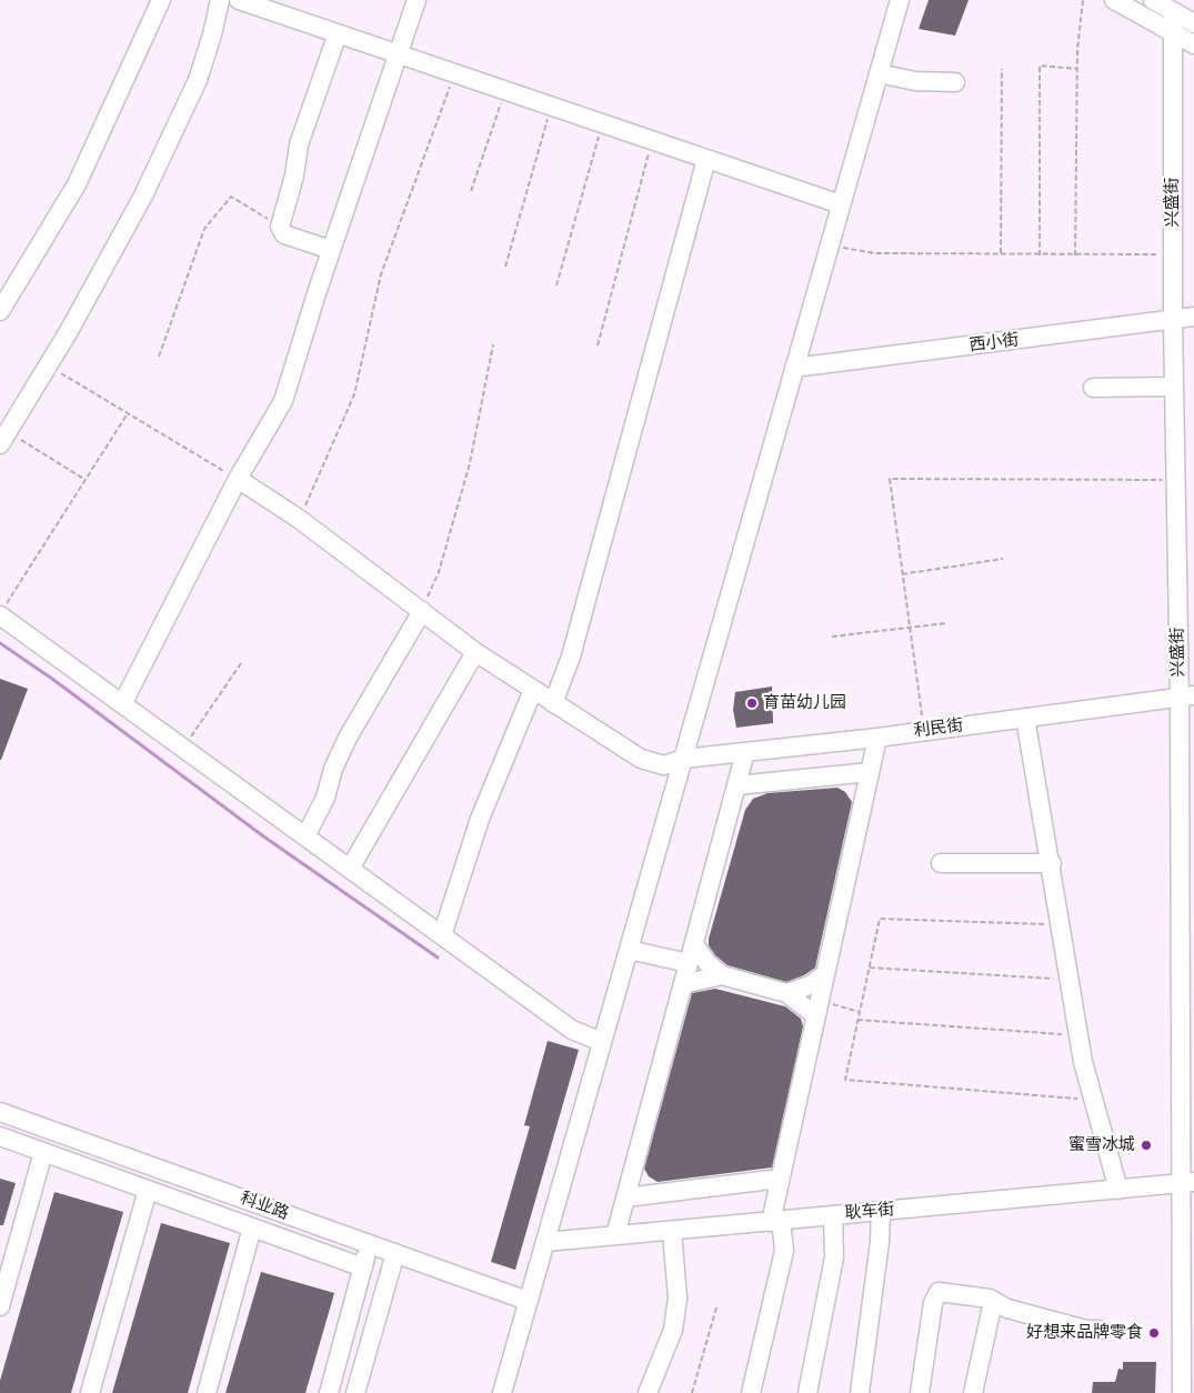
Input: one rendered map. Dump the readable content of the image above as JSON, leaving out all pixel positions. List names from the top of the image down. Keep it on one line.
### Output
{"streets":{"street":["兴盛街","西小街","利民街","科业路","耿车街"]},"crossings":[["兴盛街","西小街"],["兴盛街","利民街"],["兴盛街","耿车街"]],"places":["育苗幼儿园","蜜雪冰城","好想来品牌零食"]}
